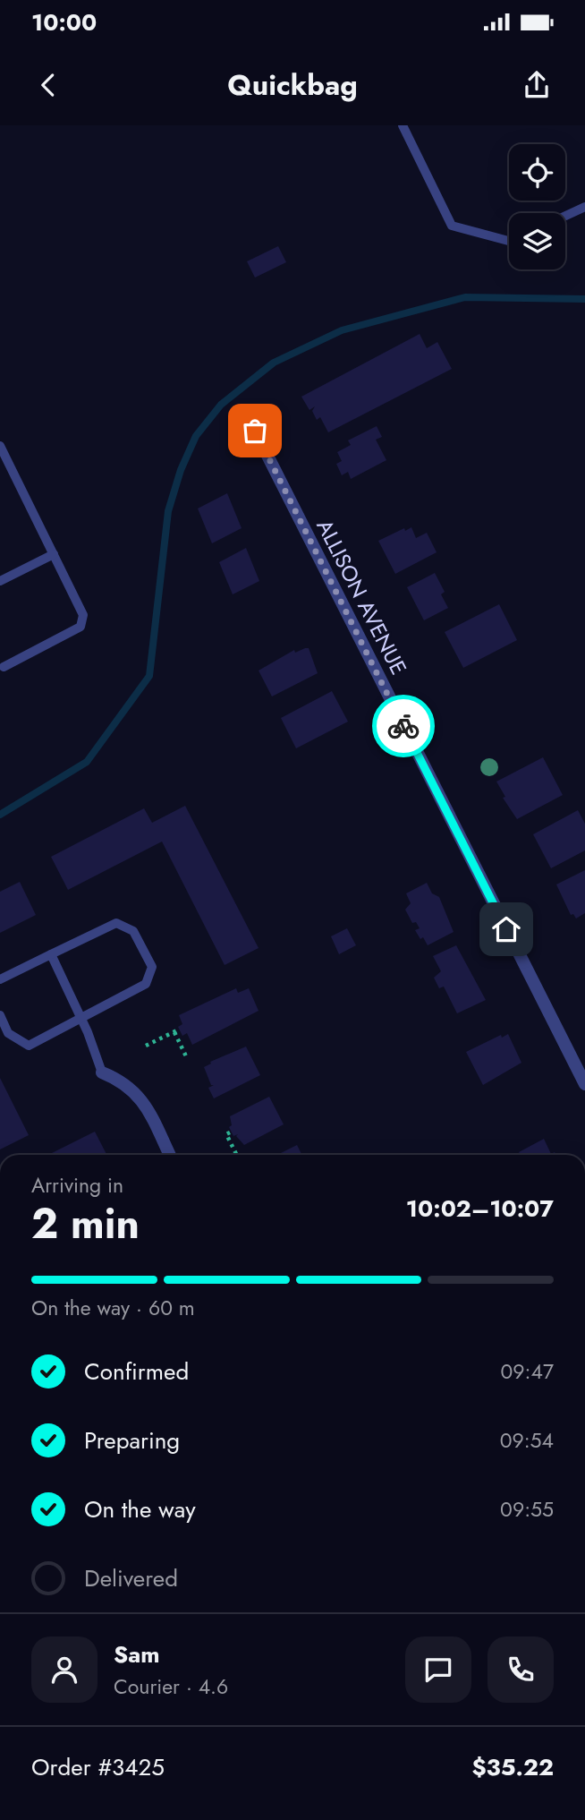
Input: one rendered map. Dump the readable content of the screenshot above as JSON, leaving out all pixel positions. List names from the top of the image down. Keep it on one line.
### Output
{"streets":{"street":["ALLISON AVENUE"]},"page":{"status":"10:00","header":"Quickbag","heading":["2 min","Arriving in","10:02–10:07"],"panel":["Sam","Courier · 4.6","Order #3425","$35.22"],"bar":"On the way · 60 m","list":[["Confirmed","09:47"],["Preparing","09:54"],["On the way","09:55"],"Delivered"]}}
